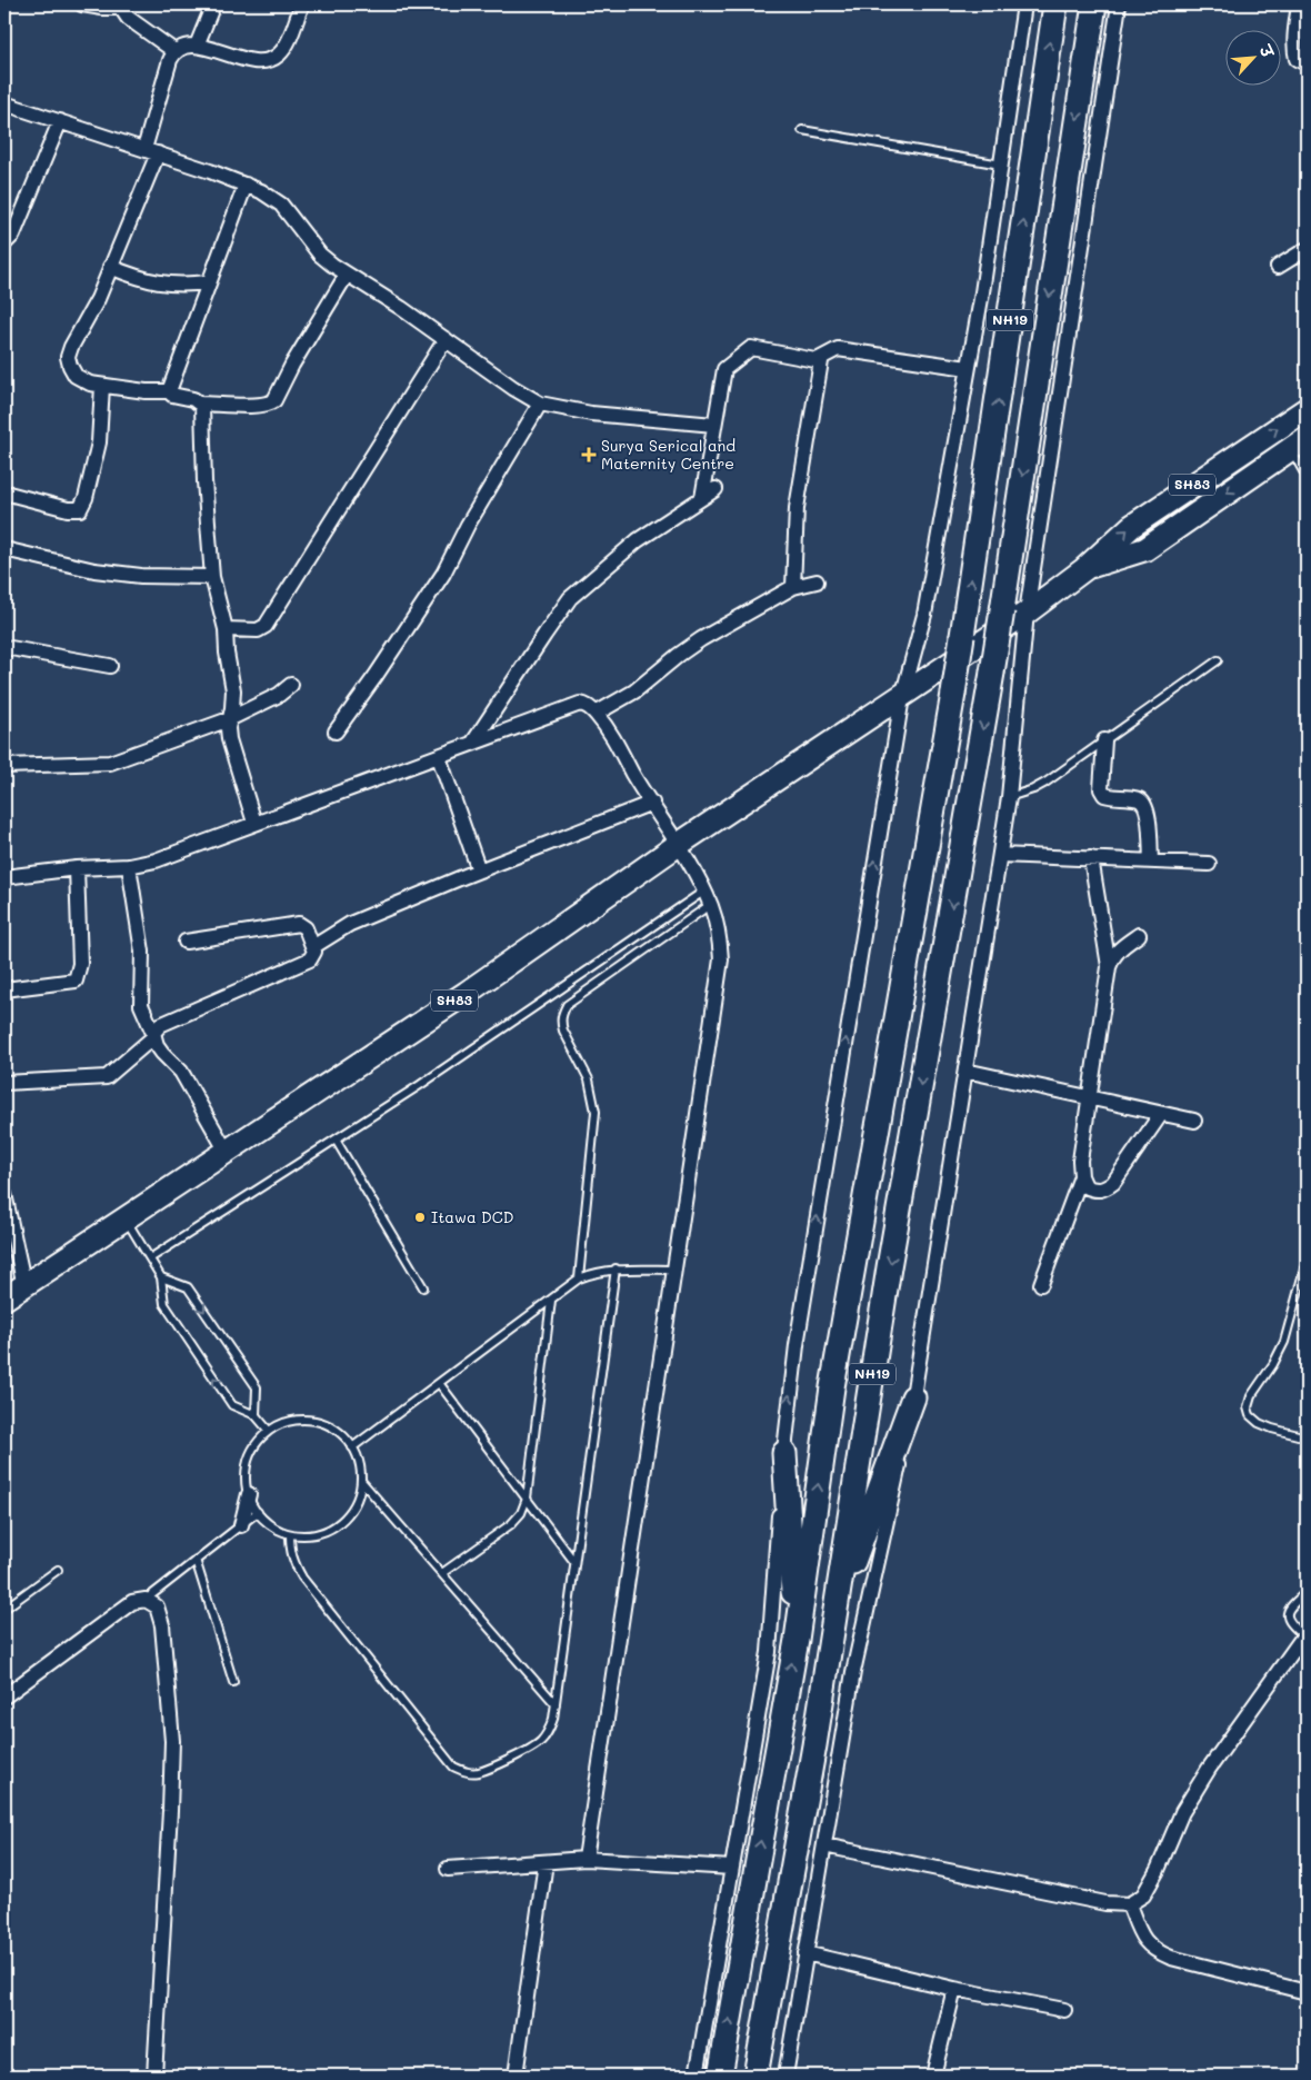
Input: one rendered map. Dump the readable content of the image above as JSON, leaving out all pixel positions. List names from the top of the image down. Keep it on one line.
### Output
{"streets":{"highway":["NH19"],"main road":["SH83"]},"places":{"health":["Surya Serical and Maternity Centre"],"other":["Itawa DCD"]},"north":"top right"}
